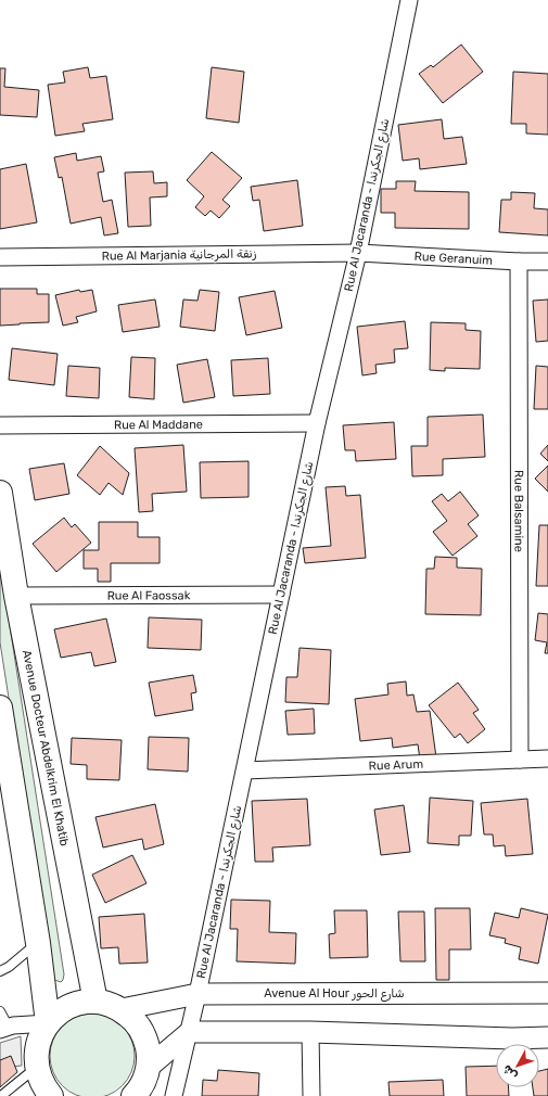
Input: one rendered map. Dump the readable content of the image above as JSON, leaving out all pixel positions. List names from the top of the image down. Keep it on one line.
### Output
{"streets":{"main road":["Avenue Docteur Abdelkrim El Khatib"],"street":["Rue Al Jacaranda - شارع الجكرندا","Rue Al Marjania زنقة المرجانية","Rue Geranuim","Rue Al Maddane","Rue Balsamine","Rue Al Faossak","Rue Arum","Avenue Al Hour شارع الحور"]},"crossings":[["Rue Al Jacaranda - شارع الجكرندا","Rue Al Marjania زنقة المرجانية"],["Rue Al Jacaranda - شارع الجكرندا","Rue Geranuim"],["Rue Al Jacaranda - شارع الجكرندا","Rue Al Maddane"],["Rue Al Jacaranda - شارع الجكرندا","Rue Al Faossak"],["Rue Al Jacaranda - شارع الجكرندا","Rue Arum"],["Rue Al Jacaranda - شارع الجكرندا","Avenue Al Hour شارع الحور"],["Rue Al Marjania زنقة المرجانية","Rue Geranuim"],["Rue Geranuim","Rue Balsamine"],["Rue Balsamine","Rue Arum"],["Rue Al Faossak","Avenue Docteur Abdelkrim El Khatib"]],"north":"bottom left"}
